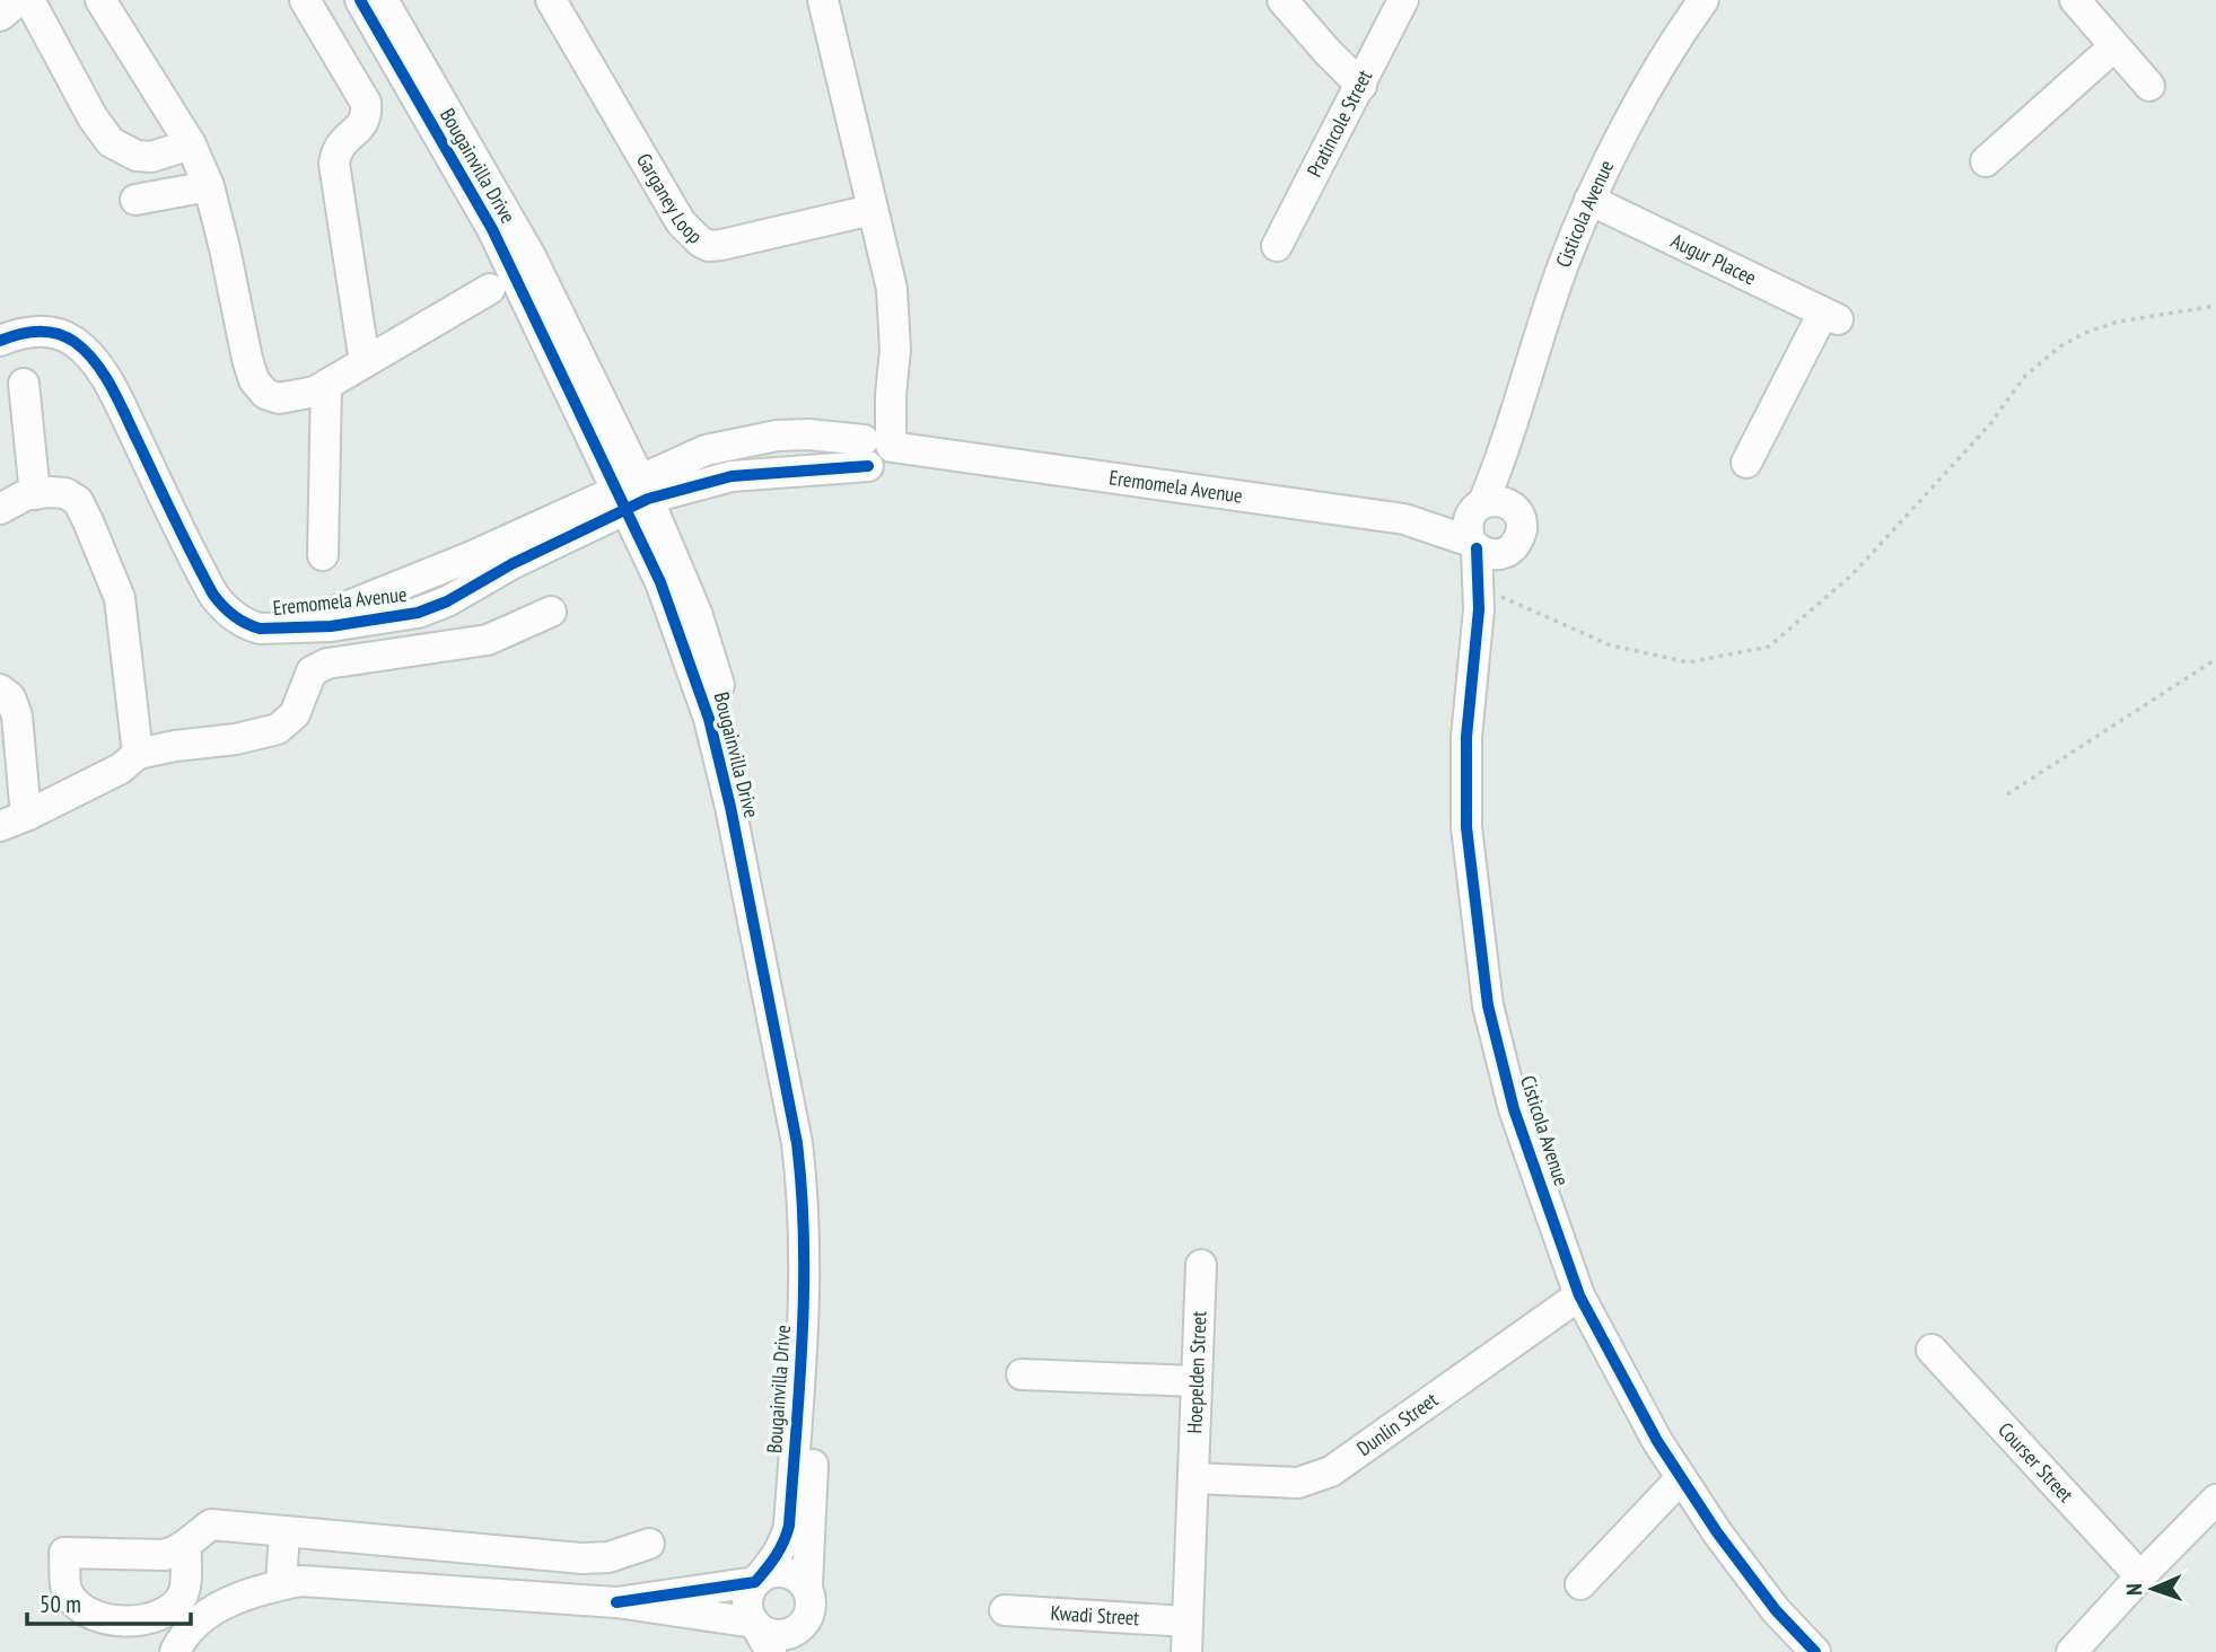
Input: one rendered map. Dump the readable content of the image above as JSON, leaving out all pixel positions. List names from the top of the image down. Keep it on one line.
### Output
{"streets":{"street":["Pratincole Street","Bougainvilla Drive","Garganey Loop","Cisticola Avenue","Augur Placee","Eremomela Avenue","Hoepelden Street","Dunlin Street","Courser Street","Kwadi Street"]},"crossings":[["Bougainvilla Drive","Eremomela Avenue"],["Cisticola Avenue","Augur Placee"],["Cisticola Avenue","Eremomela Avenue"],["Cisticola Avenue","Dunlin Street"],["Hoepelden Street","Dunlin Street"]],"scale_bar":"50 m","north":"left"}
